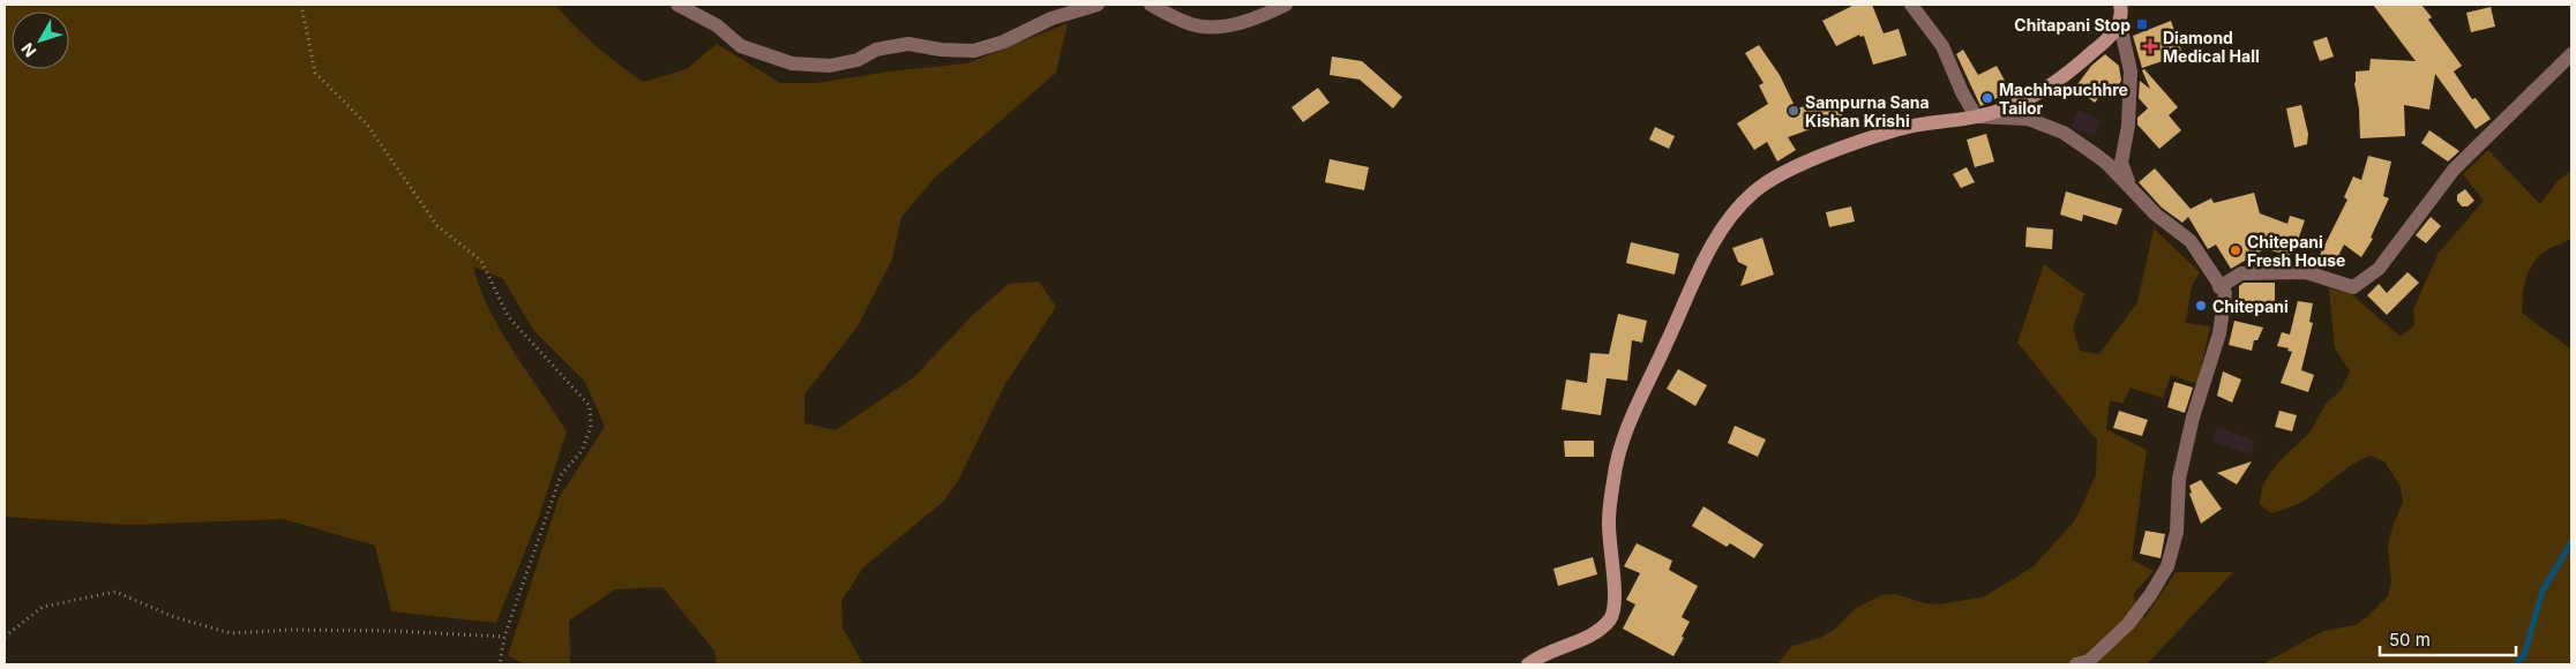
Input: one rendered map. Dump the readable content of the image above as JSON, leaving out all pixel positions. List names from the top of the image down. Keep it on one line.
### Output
{"places":{"transit":["Chitapani Stop"],"health":["Diamond Medical Hall"],"other":["Machhapuchhre Tailor","Sampurna Sana Kishan Krishi","Chitepani Fresh House","Chitepani"]},"scale_bar":"50 m","north":"bottom left"}
